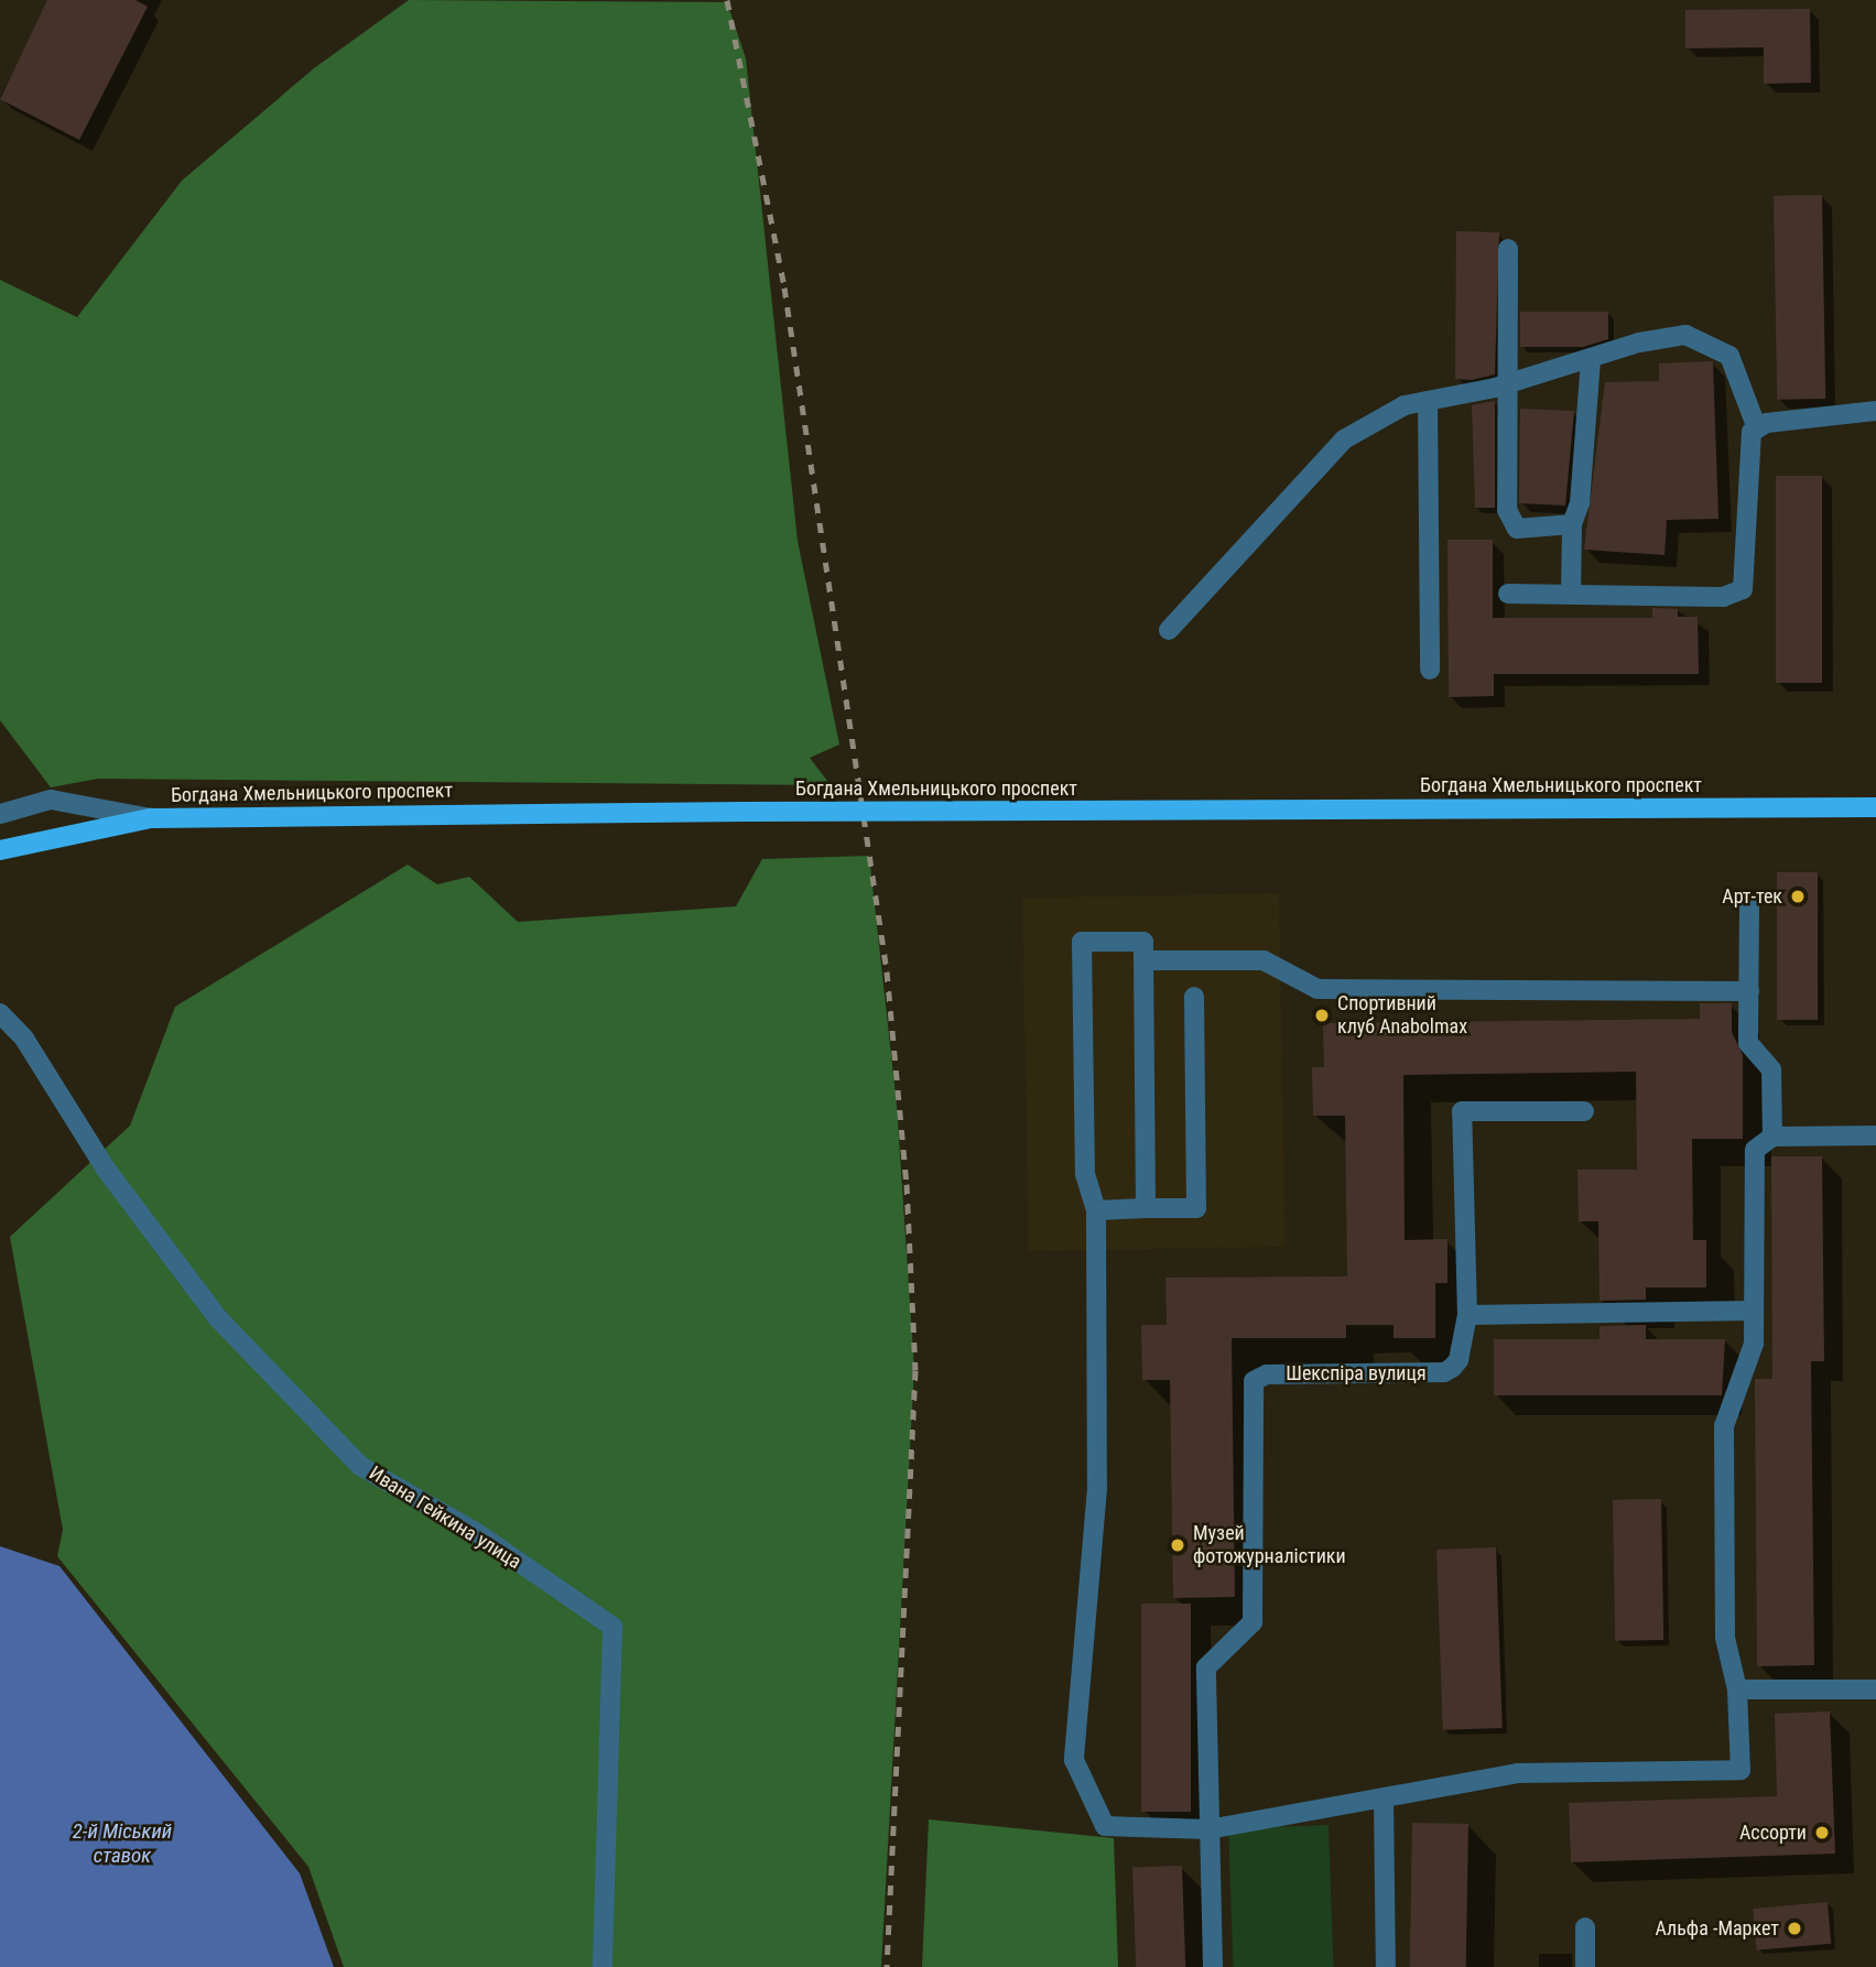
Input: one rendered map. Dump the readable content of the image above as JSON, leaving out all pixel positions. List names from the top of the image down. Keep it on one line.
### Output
{"streets":{"main road":["Богдана Хмельницького проспект"],"lane":["Шекспіра вулиця","Ивана Гейкина улица"]},"water":["2-й Міський ставок"],"places":["Арт-тек","Спортивний клуб Anabolmax","Музей фотожурналістики","Ассорти","Альфа -Маркет"]}
